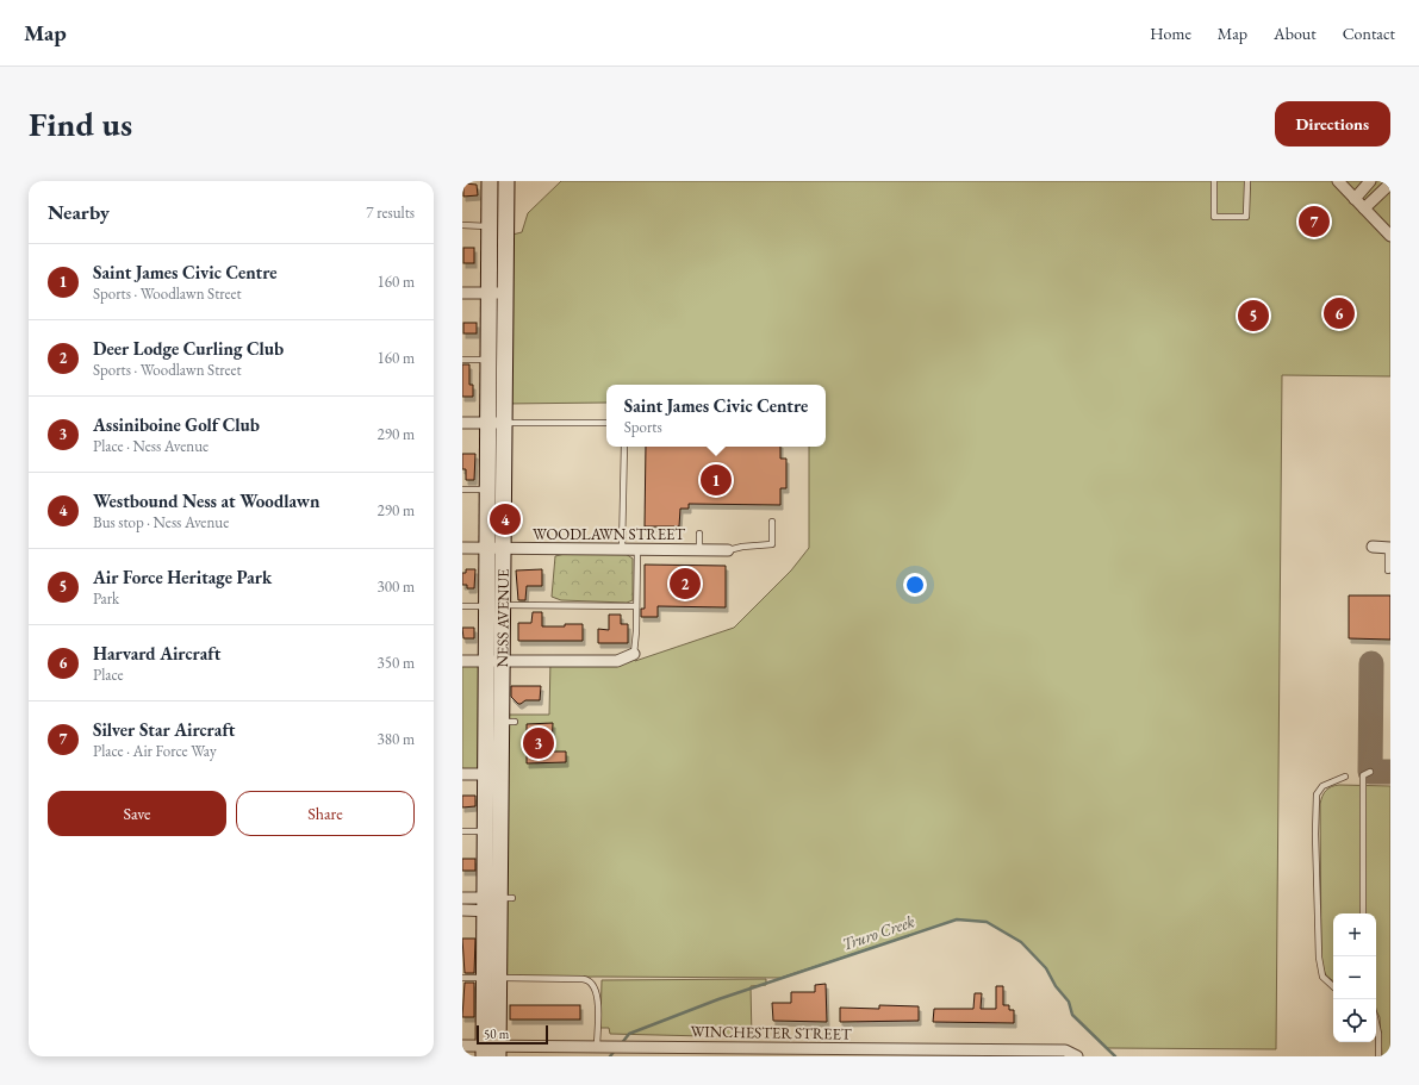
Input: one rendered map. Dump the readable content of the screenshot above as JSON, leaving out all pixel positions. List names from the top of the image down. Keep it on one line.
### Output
{"streets":{"main road":["NESS AVENUE"],"street":["WOODLAWN STREET","WINCHESTER STREET"]},"crossings":[["WOODLAWN STREET","NESS AVENUE"],["NESS AVENUE","WINCHESTER STREET"]],"water":["Truro Creek"],"scale_bar":"50 m","page":{"header":"Map","nav":["Home","Map","About","Contact"],"buttons":["Directions",["Save","Share"]],"title":"Find us","heading":["Nearby","7 results"],"pins":["7","6","5","1","4","2","3"],"list":[{"mark":"1","name":"Saint James Civic Centre","note":"Sports · Woodlawn Street","value":"160 m"},{"mark":"2","name":"Deer Lodge Curling Club","note":"Sports · Woodlawn Street","value":"160 m"},{"mark":"3","name":"Assiniboine Golf Club","note":"Place · Ness Avenue","value":"290 m"},{"mark":"4","name":"Westbound Ness at Woodlawn","note":"Bus stop · Ness Avenue","value":"290 m"},{"mark":"5","name":"Air Force Heritage Park","note":"Park","value":"300 m"},{"mark":"6","name":"Harvard Aircraft","note":"Place","value":"350 m"},{"mark":"7","name":"Silver Star Aircraft","note":"Place · Air Force Way","value":"380 m"}],"popup":["Saint James Civic Centre","Sports"],"map_buttons":["+","−"],"scale":"50 m"}}
